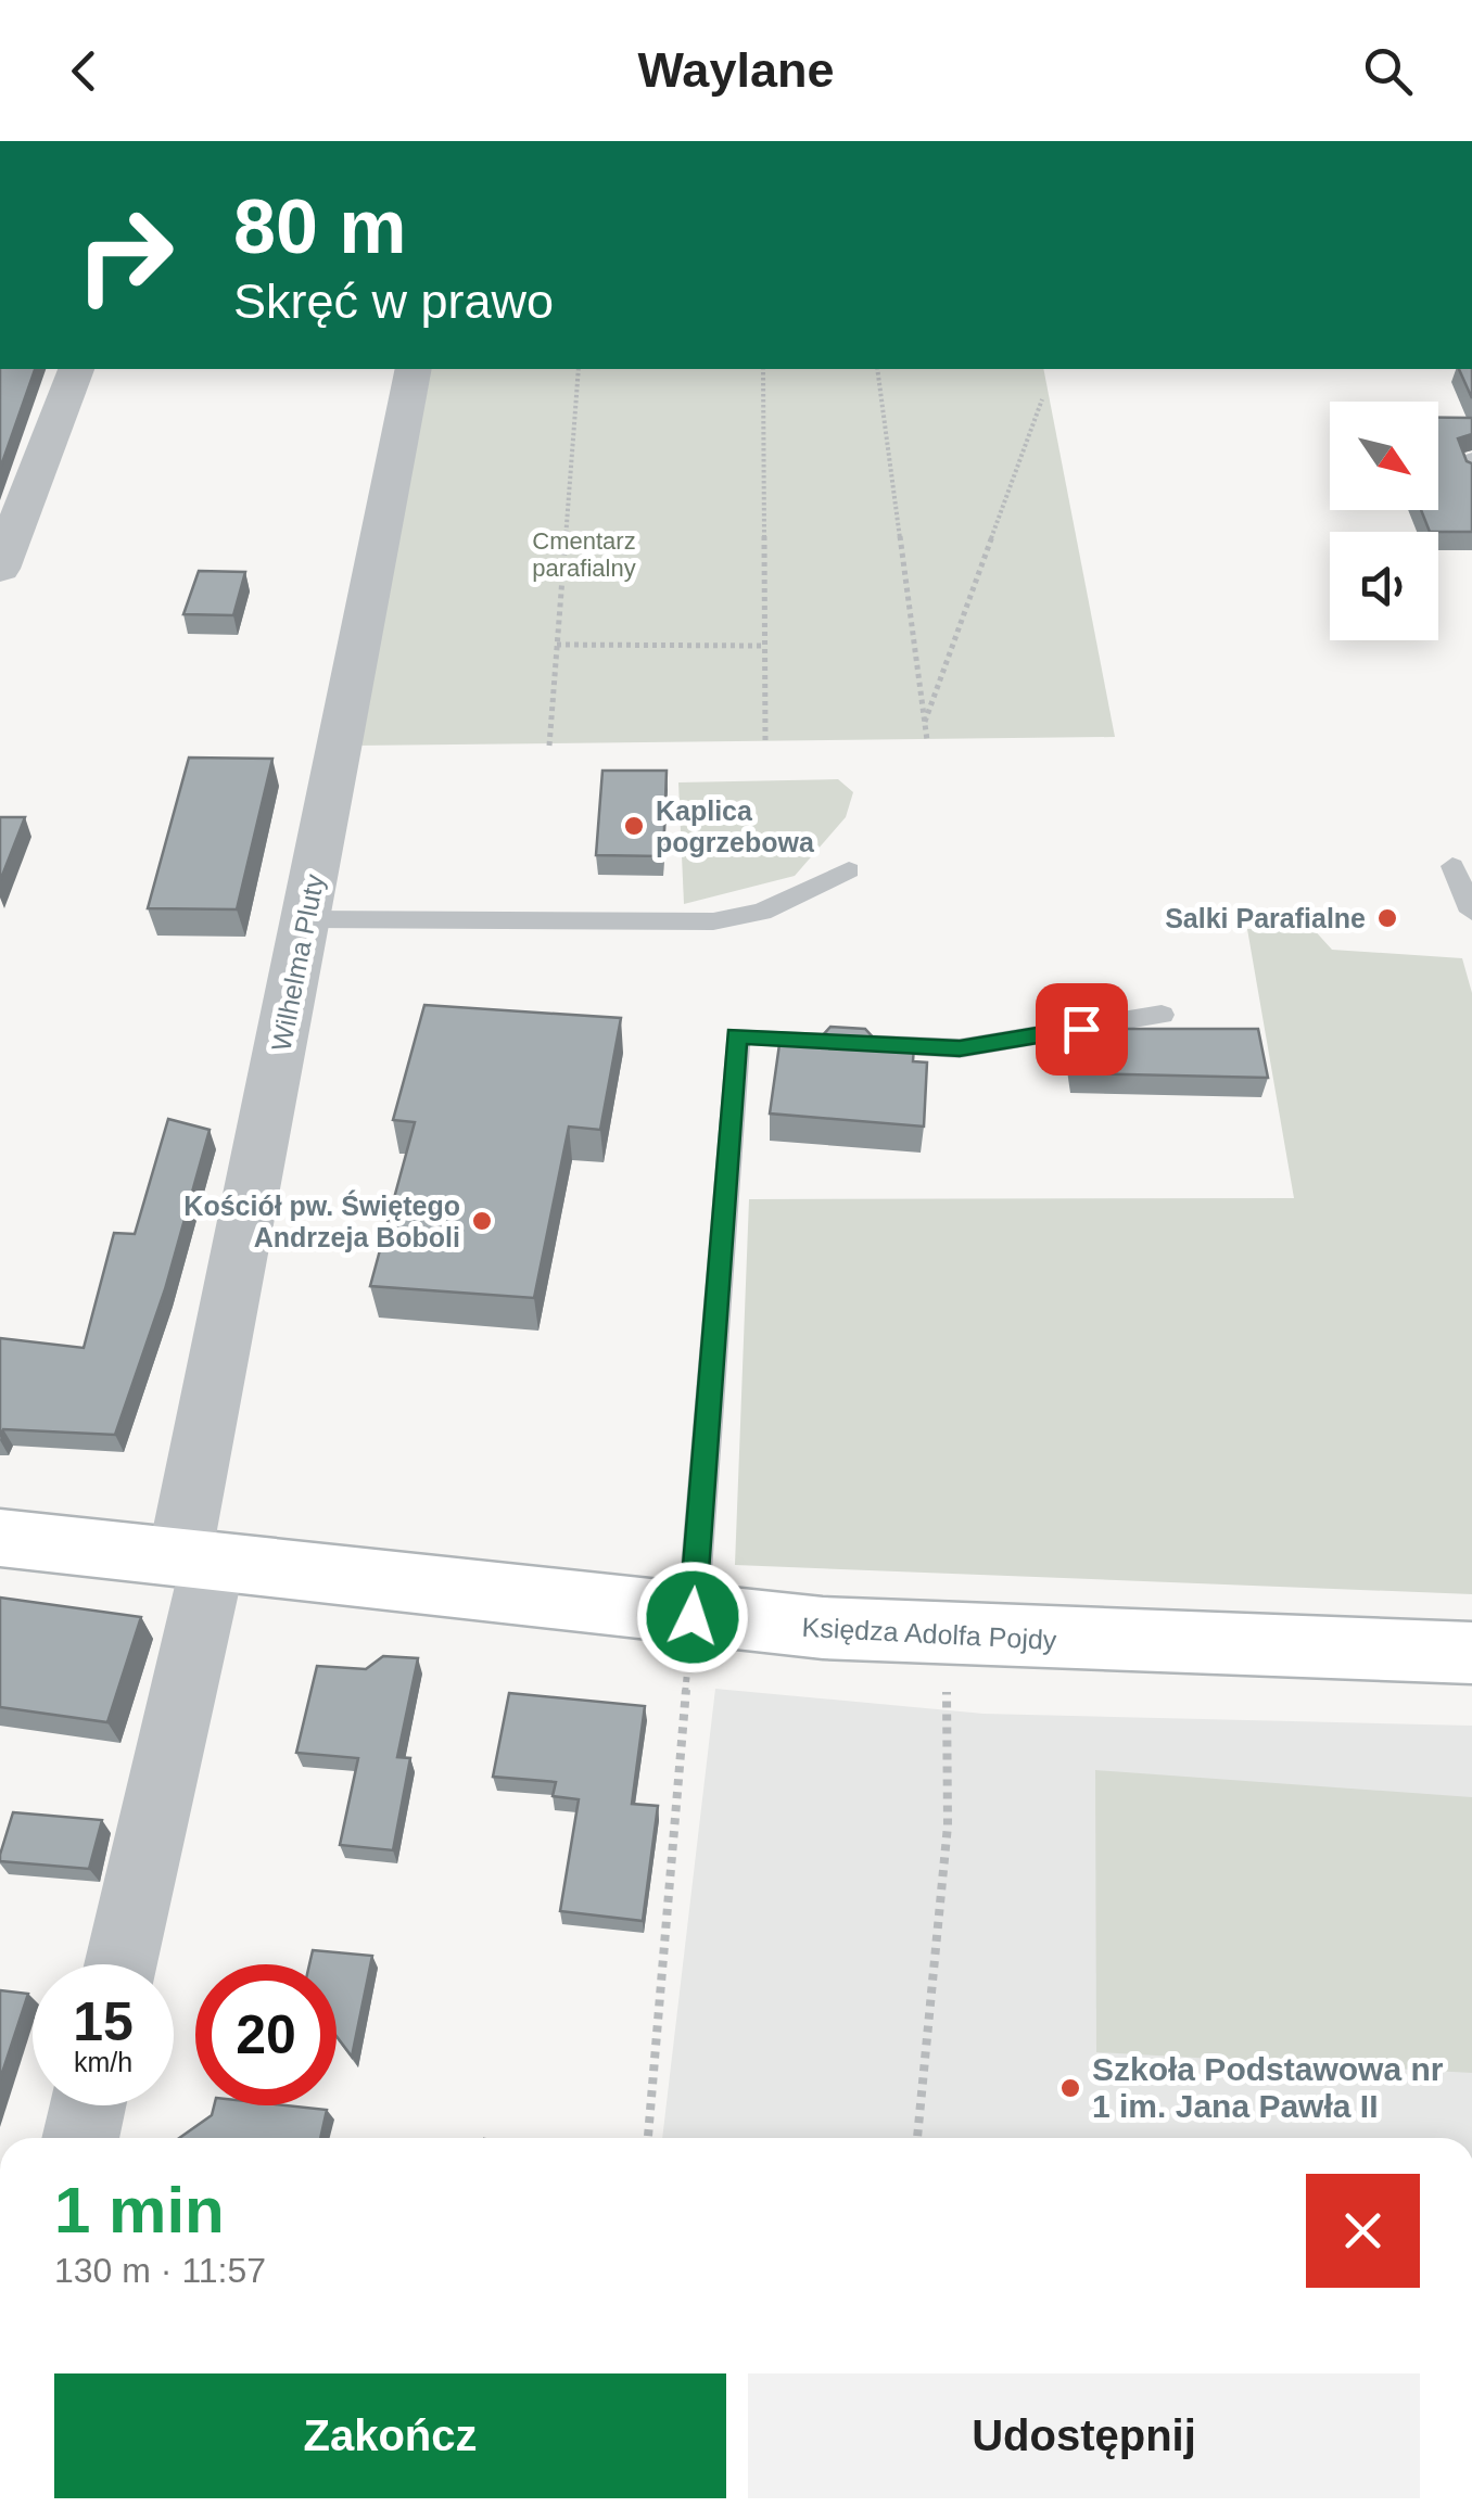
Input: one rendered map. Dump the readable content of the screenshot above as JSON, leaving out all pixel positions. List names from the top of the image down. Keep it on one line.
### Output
{"streets":{"street":["Wilhelma Pluty","Księdza Adolfa Pojdy"]},"crossings":[["Wilhelma Pluty","Księdza Adolfa Pojdy"]],"parks":["Cmentarz parafialny"],"places":["Kaplica pogrzebowa","Salki Parafialne","Kościół pw. Świętego Andrzeja Boboli","Szkoła Podstawowa nr 1 im. Jana Pawła II"],"north":"bottom right","page":{"header":"Waylane","turn":["80 m","Skręć w prawo"],"speed":"15 km/h","limit":"20","heading":["1 min","130 m · 11:57"],"buttons":["Zakończ","Udostępnij"]}}
